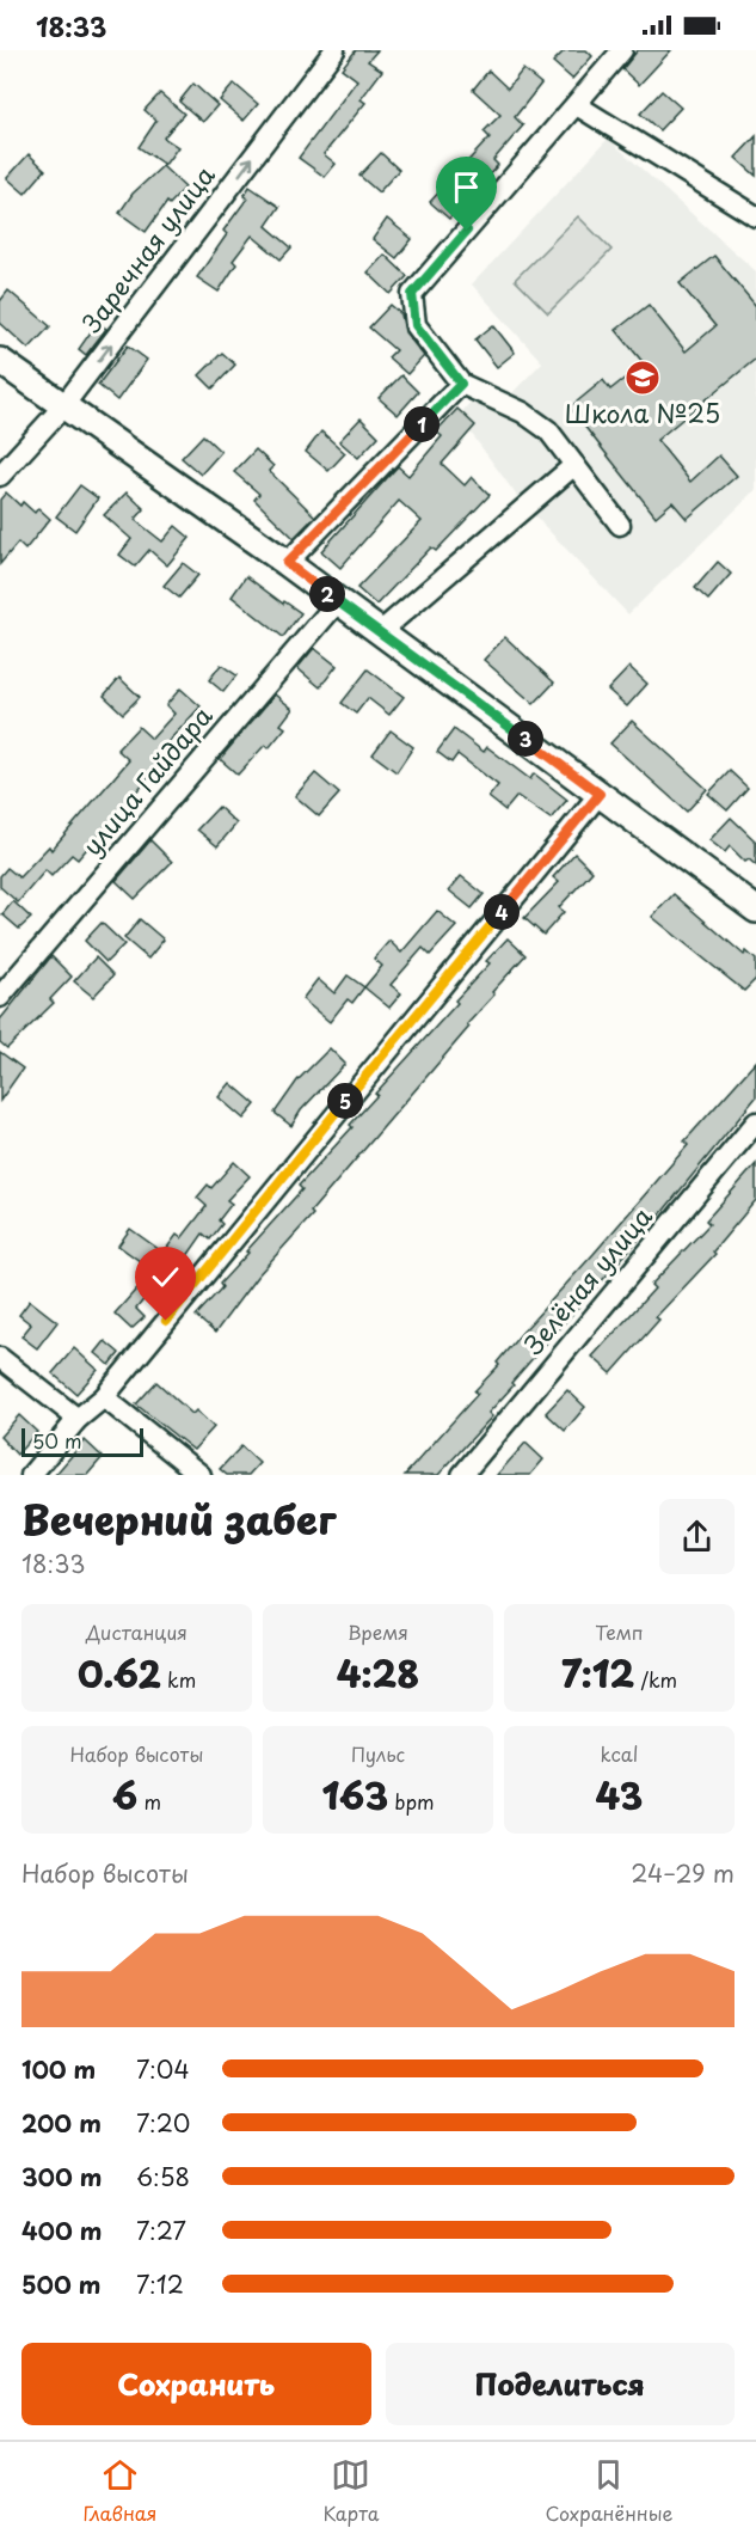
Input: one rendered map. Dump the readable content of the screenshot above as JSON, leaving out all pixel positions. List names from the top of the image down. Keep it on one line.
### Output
{"streets":{"street":["Заречная улица","улица Гайдара","Зелёная улица"]},"one_way":["Заречная улица"],"places":{"school or university":["Школа №25"]},"scale_bar":"50 m","page":{"status":"18:33","pins":["1","2","3","4","5"],"scale":"50 m","heading":["Вечерний забег","18:33"],"stats":[["Дистанция","0.62 km"],["Время","4:28"],["Темп","7:12 /km"],["Набор высоты","6 m"],["Пульс","163 bpm"],["kcal","43"]],"chart":["Набор высоты","24–29 m"],"list":[{"name":"100 m","note":"7:04"},{"name":"200 m","note":"7:20"},{"name":"300 m","note":"6:58"},{"name":"400 m","note":"7:27"},{"name":"500 m","note":"7:12"}],"buttons":["Сохранить","Поделиться"],"tabs":["Главная","Карта","Сохранённые"]}}
